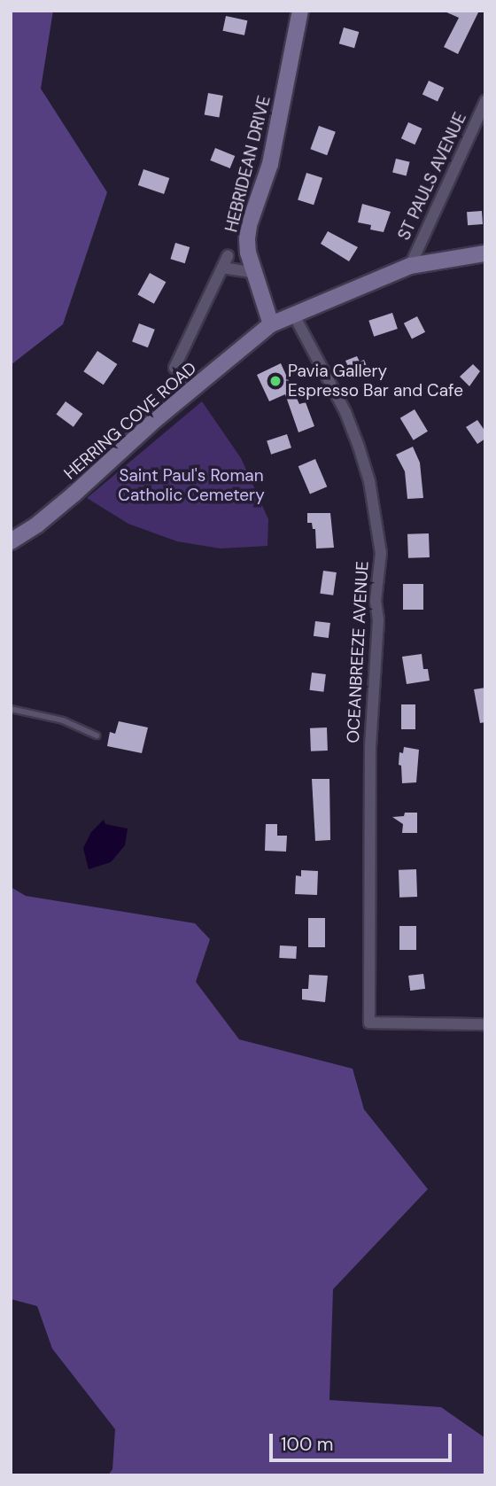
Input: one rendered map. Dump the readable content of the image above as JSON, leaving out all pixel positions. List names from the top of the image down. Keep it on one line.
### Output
{"streets":{"main road":["HEBRIDEAN DRIVE","HERRING COVE ROAD"],"street":["ST PAULS AVENUE","OCEANBREEZE AVENUE"]},"crossings":[["HEBRIDEAN DRIVE","HERRING COVE ROAD"],["ST PAULS AVENUE","HERRING COVE ROAD"],["HERRING COVE ROAD","OCEANBREEZE AVENUE"]],"parks":["Saint Paul's Roman Catholic Cemetery"],"places":["Pavia Gallery Espresso Bar and Cafe"],"scale_bar":"100 m"}
